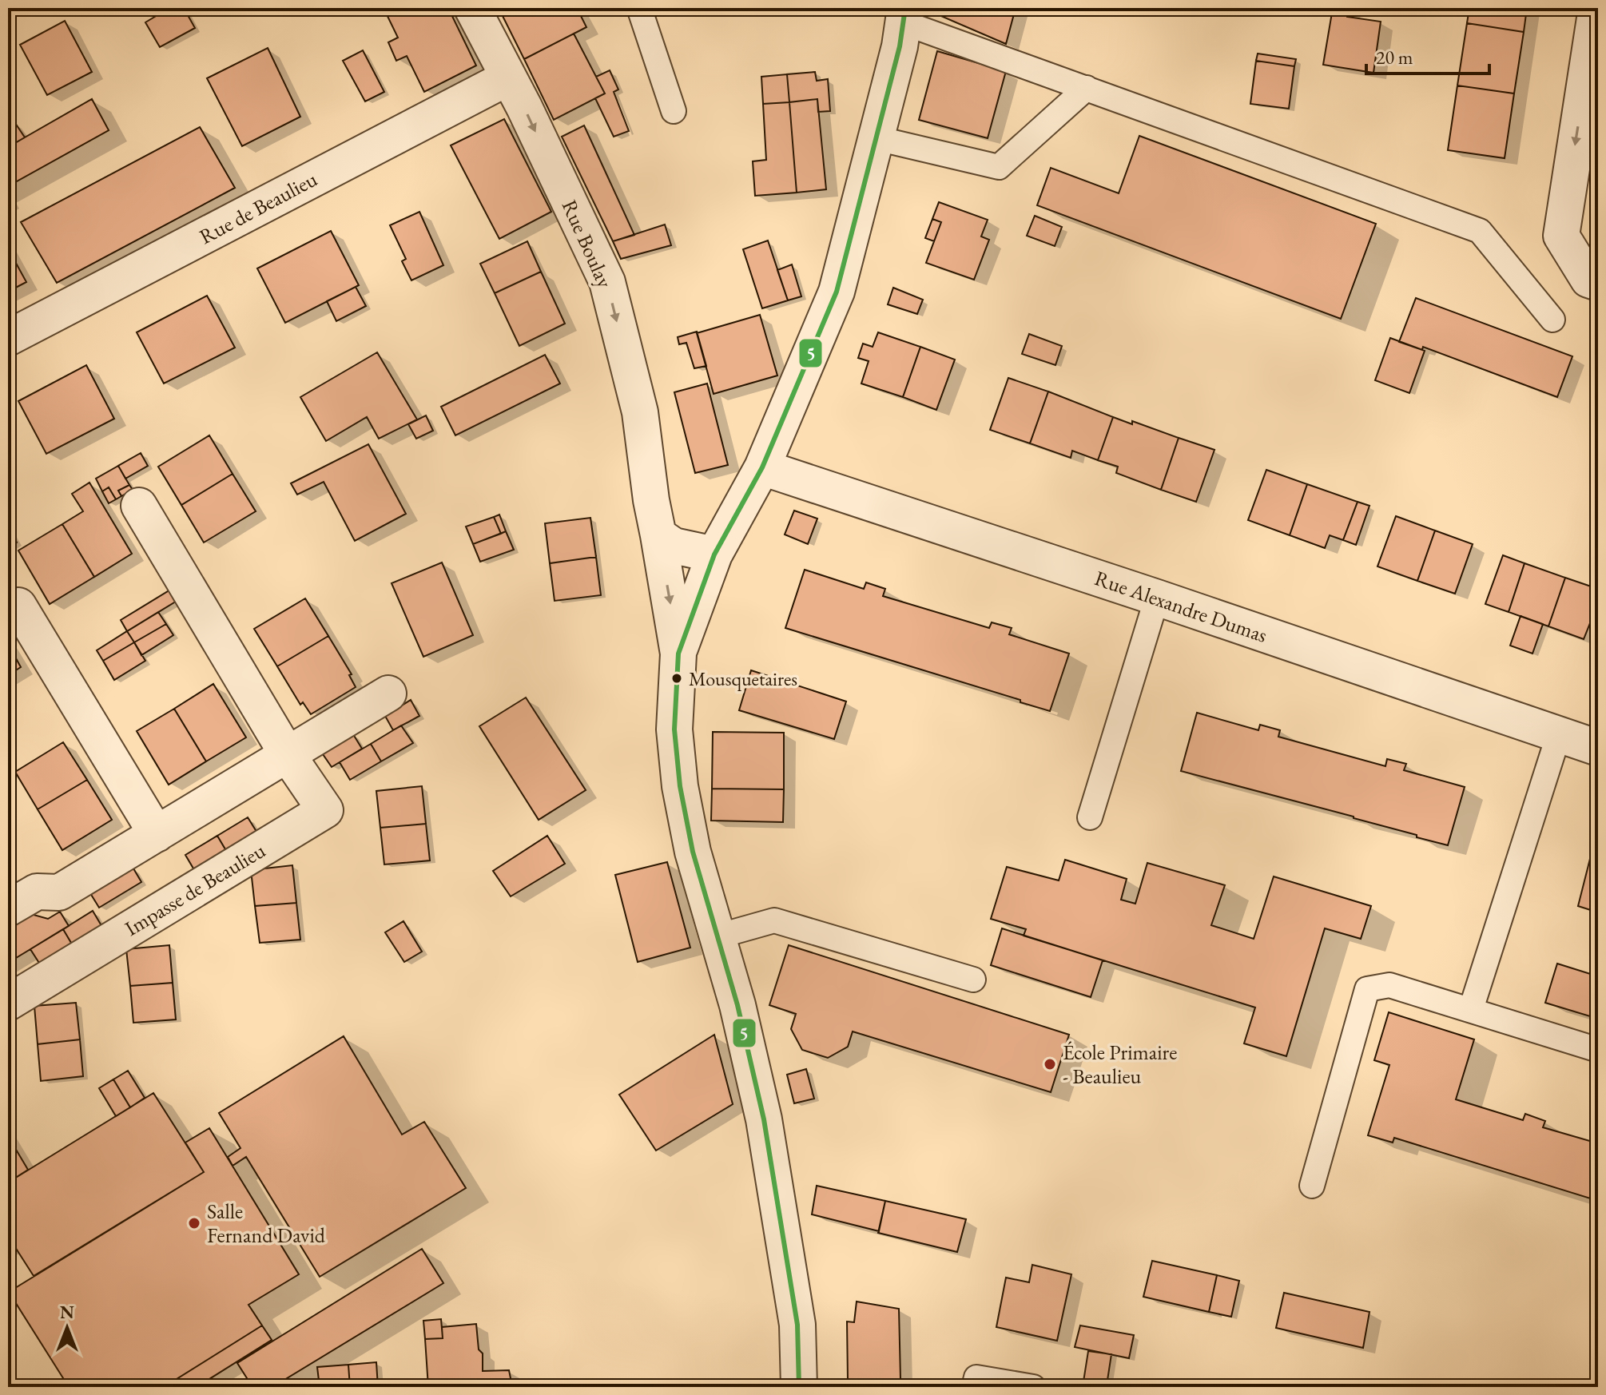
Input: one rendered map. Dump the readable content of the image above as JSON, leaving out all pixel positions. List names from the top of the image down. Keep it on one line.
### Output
{"streets":{"street":["Rue de Beaulieu","Rue Boulay","Rue Alexandre Dumas","Impasse de Beaulieu"]},"crossings":[["Rue de Beaulieu","Rue Boulay"]],"one_way":["Rue Boulay"],"places":["Mousquetaires","École Primaire - Beaulieu","Salle Fernand David"],"lines":["transit line 5"],"scale_bar":"20 m","north":"top"}
